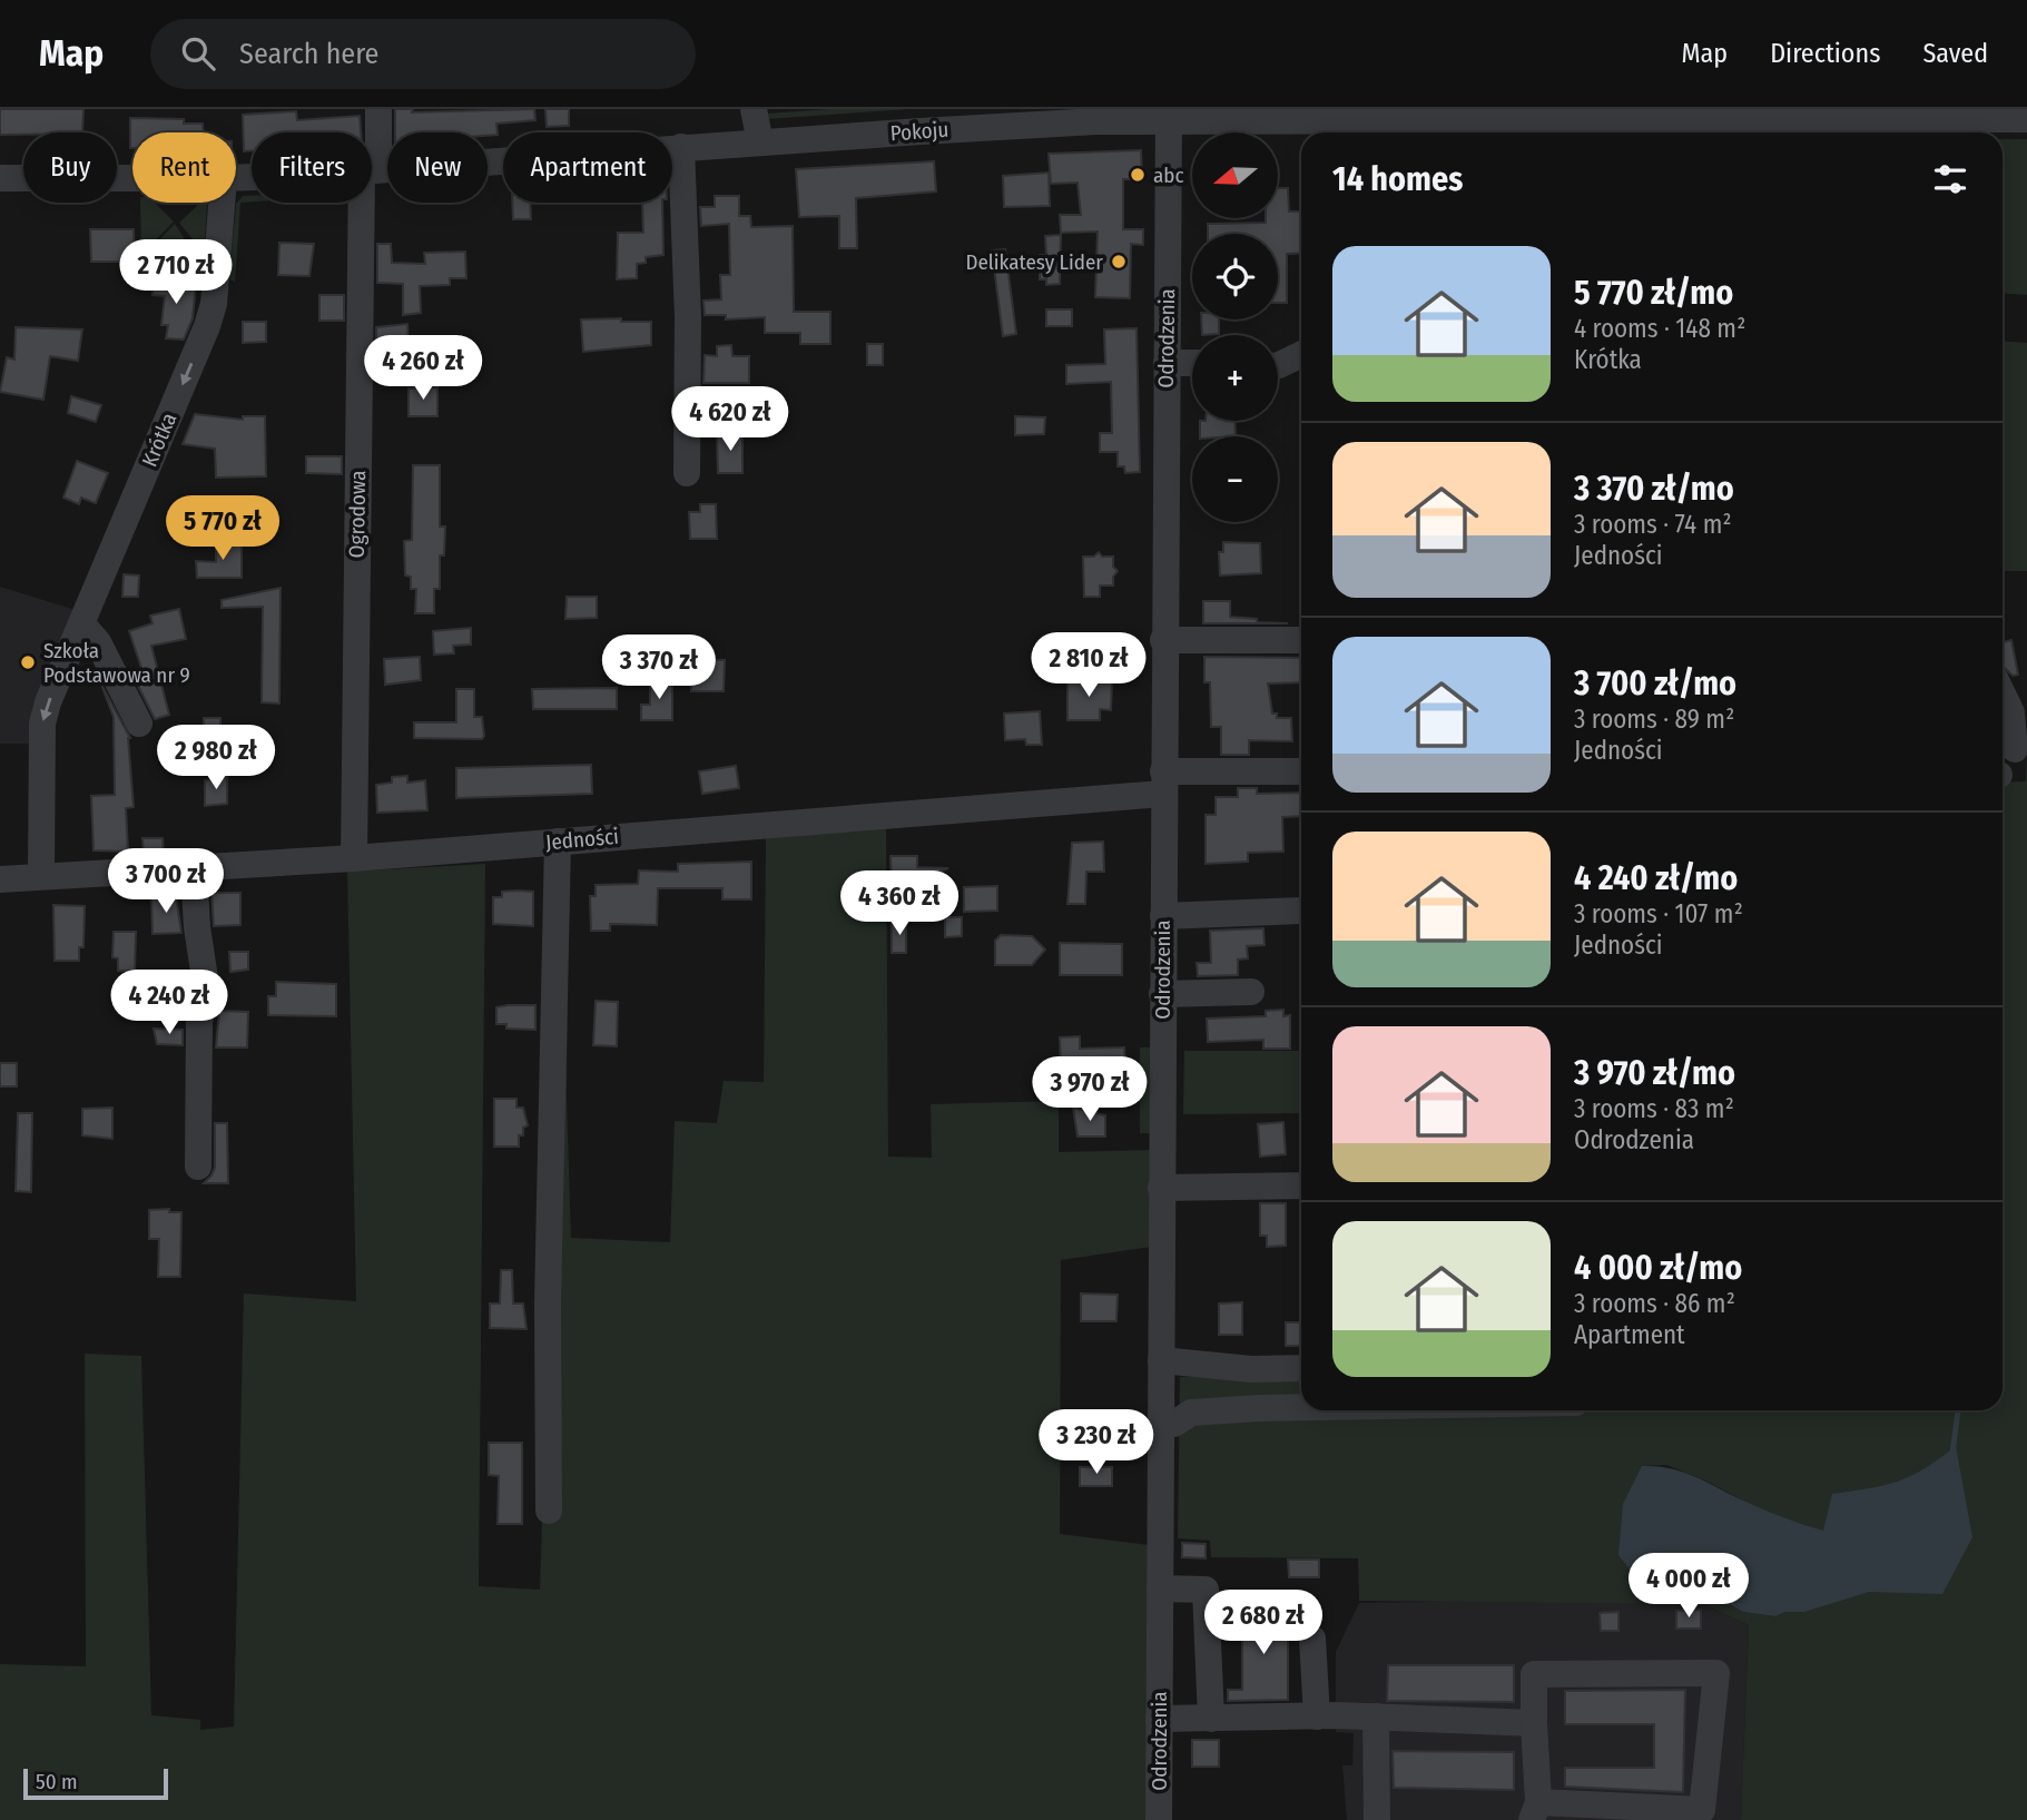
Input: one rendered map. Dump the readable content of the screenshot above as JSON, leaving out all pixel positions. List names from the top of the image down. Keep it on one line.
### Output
{"streets":{"street":["Pokoju","Odrodzenia","Krótka","Ogrodowa","Jedności"]},"crossings":[["Pokoju","Odrodzenia"],["Odrodzenia","Jedności"],["Krótka","Jedności"],["Ogrodowa","Jedności"]],"one_way":["Krótka"],"places":["abc","Delikatesy Lider","Szkoła Podstawowa nr 9"],"scale_bar":"50 m","north":"left","page":{"header":"Map","search":"Search here","nav":["Map","Directions","Saved"],"map_buttons":["+","−"],"chip":["Buy","Rent","Filters","New","Apartment"],"heading":"14 homes","list":[{"name":"5 770 zł/mo","note":"4 rooms · 148 m² · Krótka"},{"name":"3 370 zł/mo","note":"3 rooms · 74 m² · Jedności"},{"name":"3 700 zł/mo","note":"3 rooms · 89 m² · Jedności"},{"name":"4 240 zł/mo","note":"3 rooms · 107 m² · Jedności"},{"name":"3 970 zł/mo","note":"3 rooms · 83 m² · Odrodzenia"},{"name":"4 000 zł/mo","note":"3 rooms · 86 m² · Apartment"}],"price":["2 710 zł","4 260 zł","4 620 zł","5 770 zł","2 810 zł","3 370 zł","2 980 zł","3 700 zł","4 360 zł","4 240 zł","3 970 zł","3 230 zł","4 000 zł","2 680 zł"],"scale":"50 m"}}
